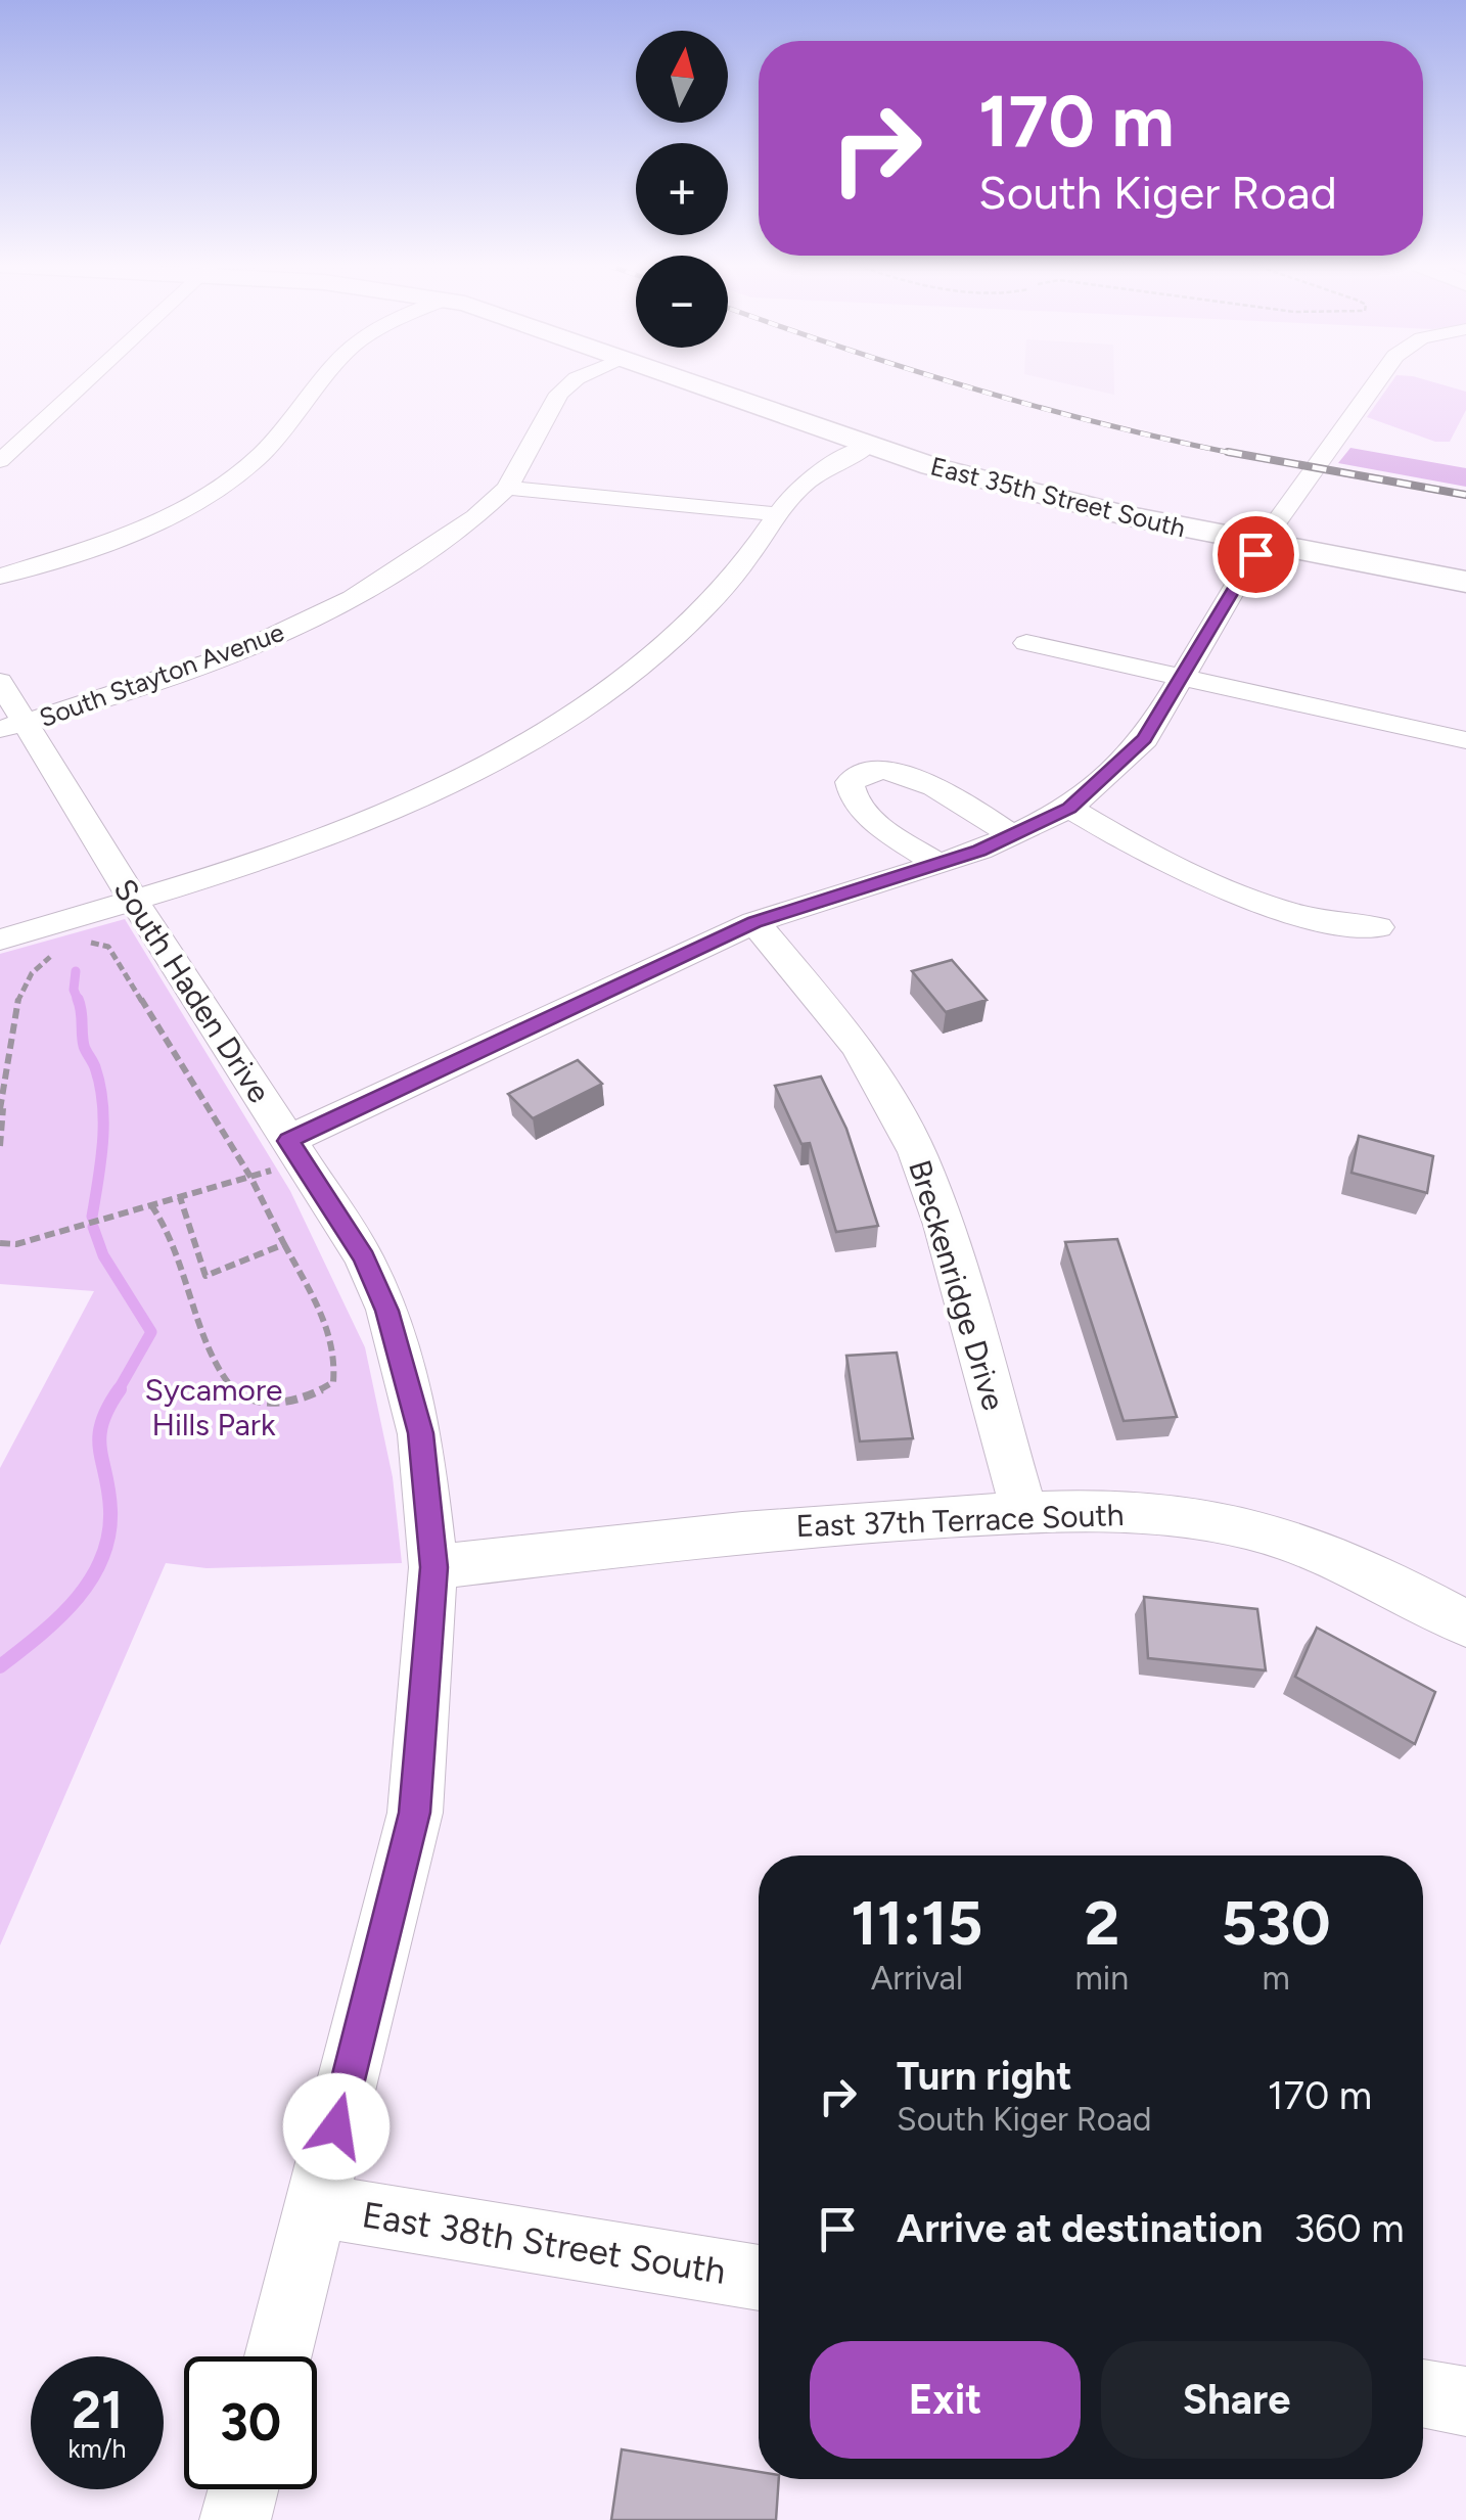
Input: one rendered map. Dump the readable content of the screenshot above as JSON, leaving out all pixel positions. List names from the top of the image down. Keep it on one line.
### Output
{"streets":{"main road":["East 35th Street South"],"street":["South Stayton Avenue","South Haden Drive","Breckenridge Drive","East 37th Terrace South","East 38th Street South"]},"crossings":[["South Stayton Avenue","South Haden Drive"],["South Haden Drive","East 37th Terrace South"],["South Haden Drive","East 38th Street South"],["Breckenridge Drive","East 37th Terrace South"]],"parks":["Sycamore Hills Park"],"north":"top","page":{"map_buttons":["+","−"],"turn":["170 m","South Kiger Road"],"eta":["11:15","Arrival","2","min","530","m"],"list":[{"name":"Turn right","note":"South Kiger Road","value":"170 m"},{"name":"Arrive at destination","value":"360 m"}],"buttons":["Exit","Share"],"speed":"21 km/h","limit":"30"}}
